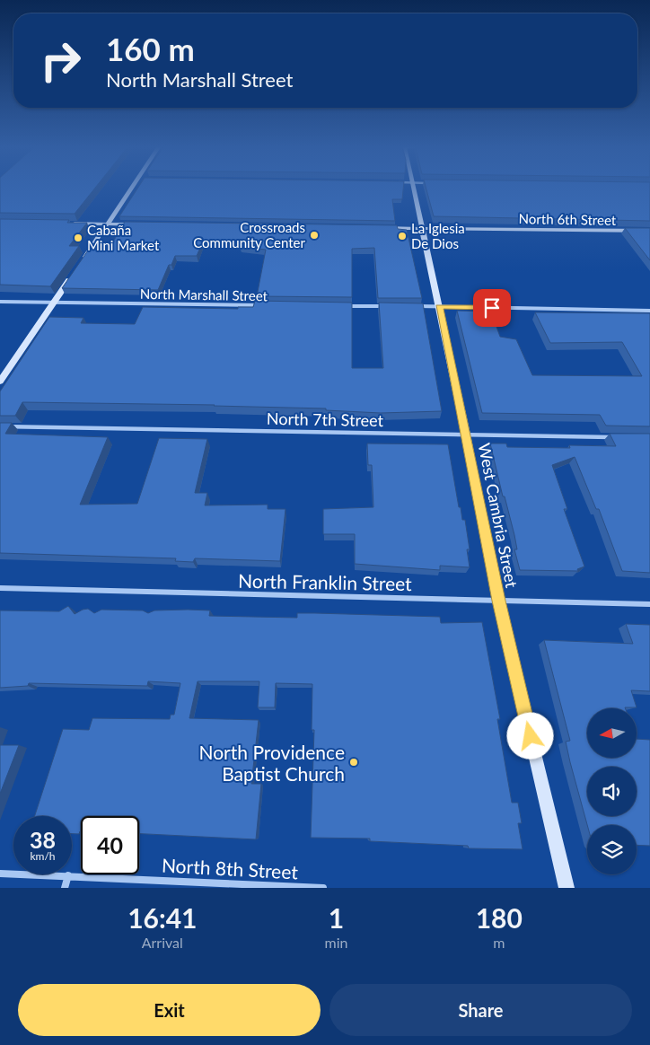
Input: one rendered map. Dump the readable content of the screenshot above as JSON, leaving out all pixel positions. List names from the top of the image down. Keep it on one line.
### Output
{"streets":{"street":["North 6th Street","North Marshall Street","North 7th Street","West Cambria Street","North Franklin Street","North 8th Street"]},"crossings":[["North 6th Street","West Cambria Street"],["North 7th Street","West Cambria Street"],["West Cambria Street","North Franklin Street"]],"places":["Crossroads Community Center","La Iglesia De Dios","Cabaña Mini Market","North Providence Baptist Church"],"north":"left","page":{"turn":["160 m","North Marshall Street"],"speed":"38 km/h","limit":"40","eta":["16:41","Arrival","1","min","180","m"],"buttons":["Exit","Share"]}}
